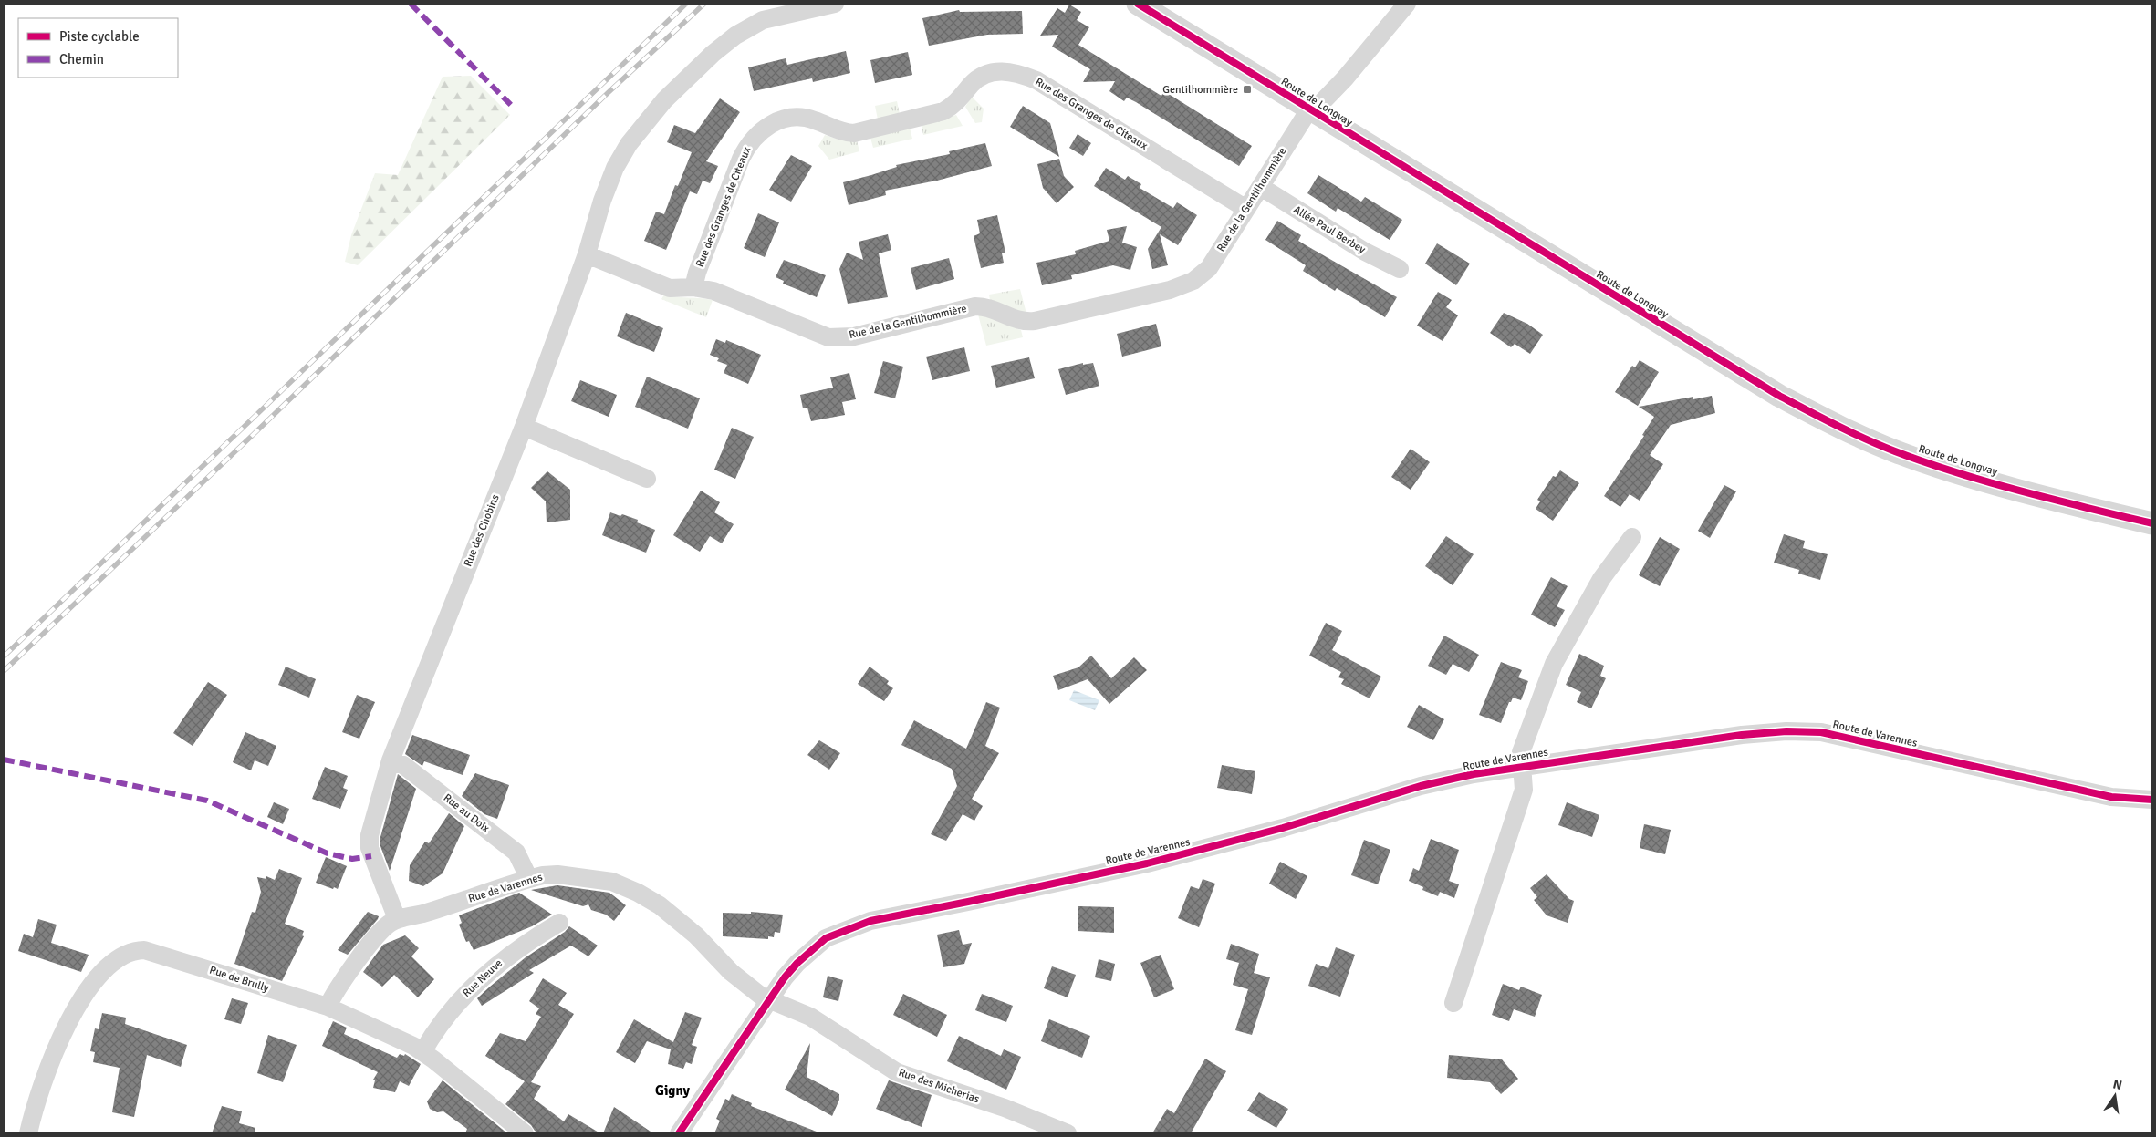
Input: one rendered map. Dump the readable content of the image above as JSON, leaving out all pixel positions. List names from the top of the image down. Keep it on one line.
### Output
{"streets":{"street":["Route de Longvay","Rue des Granges de Citeaux","Rue de la Gentilhommière","Allée Paul Berbey","Rue des Chobins","Route de Varennes","Rue au Doix","Rue de Varennes","Rue Neuve","Rue de Brully","Rue des Micherias"]},"crossings":[["Route de Longvay","Rue de la Gentilhommière"],["Rue des Granges de Citeaux","Rue de la Gentilhommière"],["Rue de la Gentilhommière","Allée Paul Berbey"],["Rue de la Gentilhommière","Rue des Chobins"],["Rue des Chobins","Rue au Doix"],["Rue des Chobins","Rue de Varennes"],["Route de Varennes","Rue de Varennes"],["Route de Varennes","Rue des Micherias"],["Rue au Doix","Rue de Varennes"],["Rue de Varennes","Rue de Brully"],["Rue de Varennes","Rue des Micherias"],["Rue Neuve","Rue de Brully"]],"districts":["Gigny"],"places":{"transit":["Gentilhommière"]},"legend":["Piste cyclable","Chemin"],"north":"top"}
